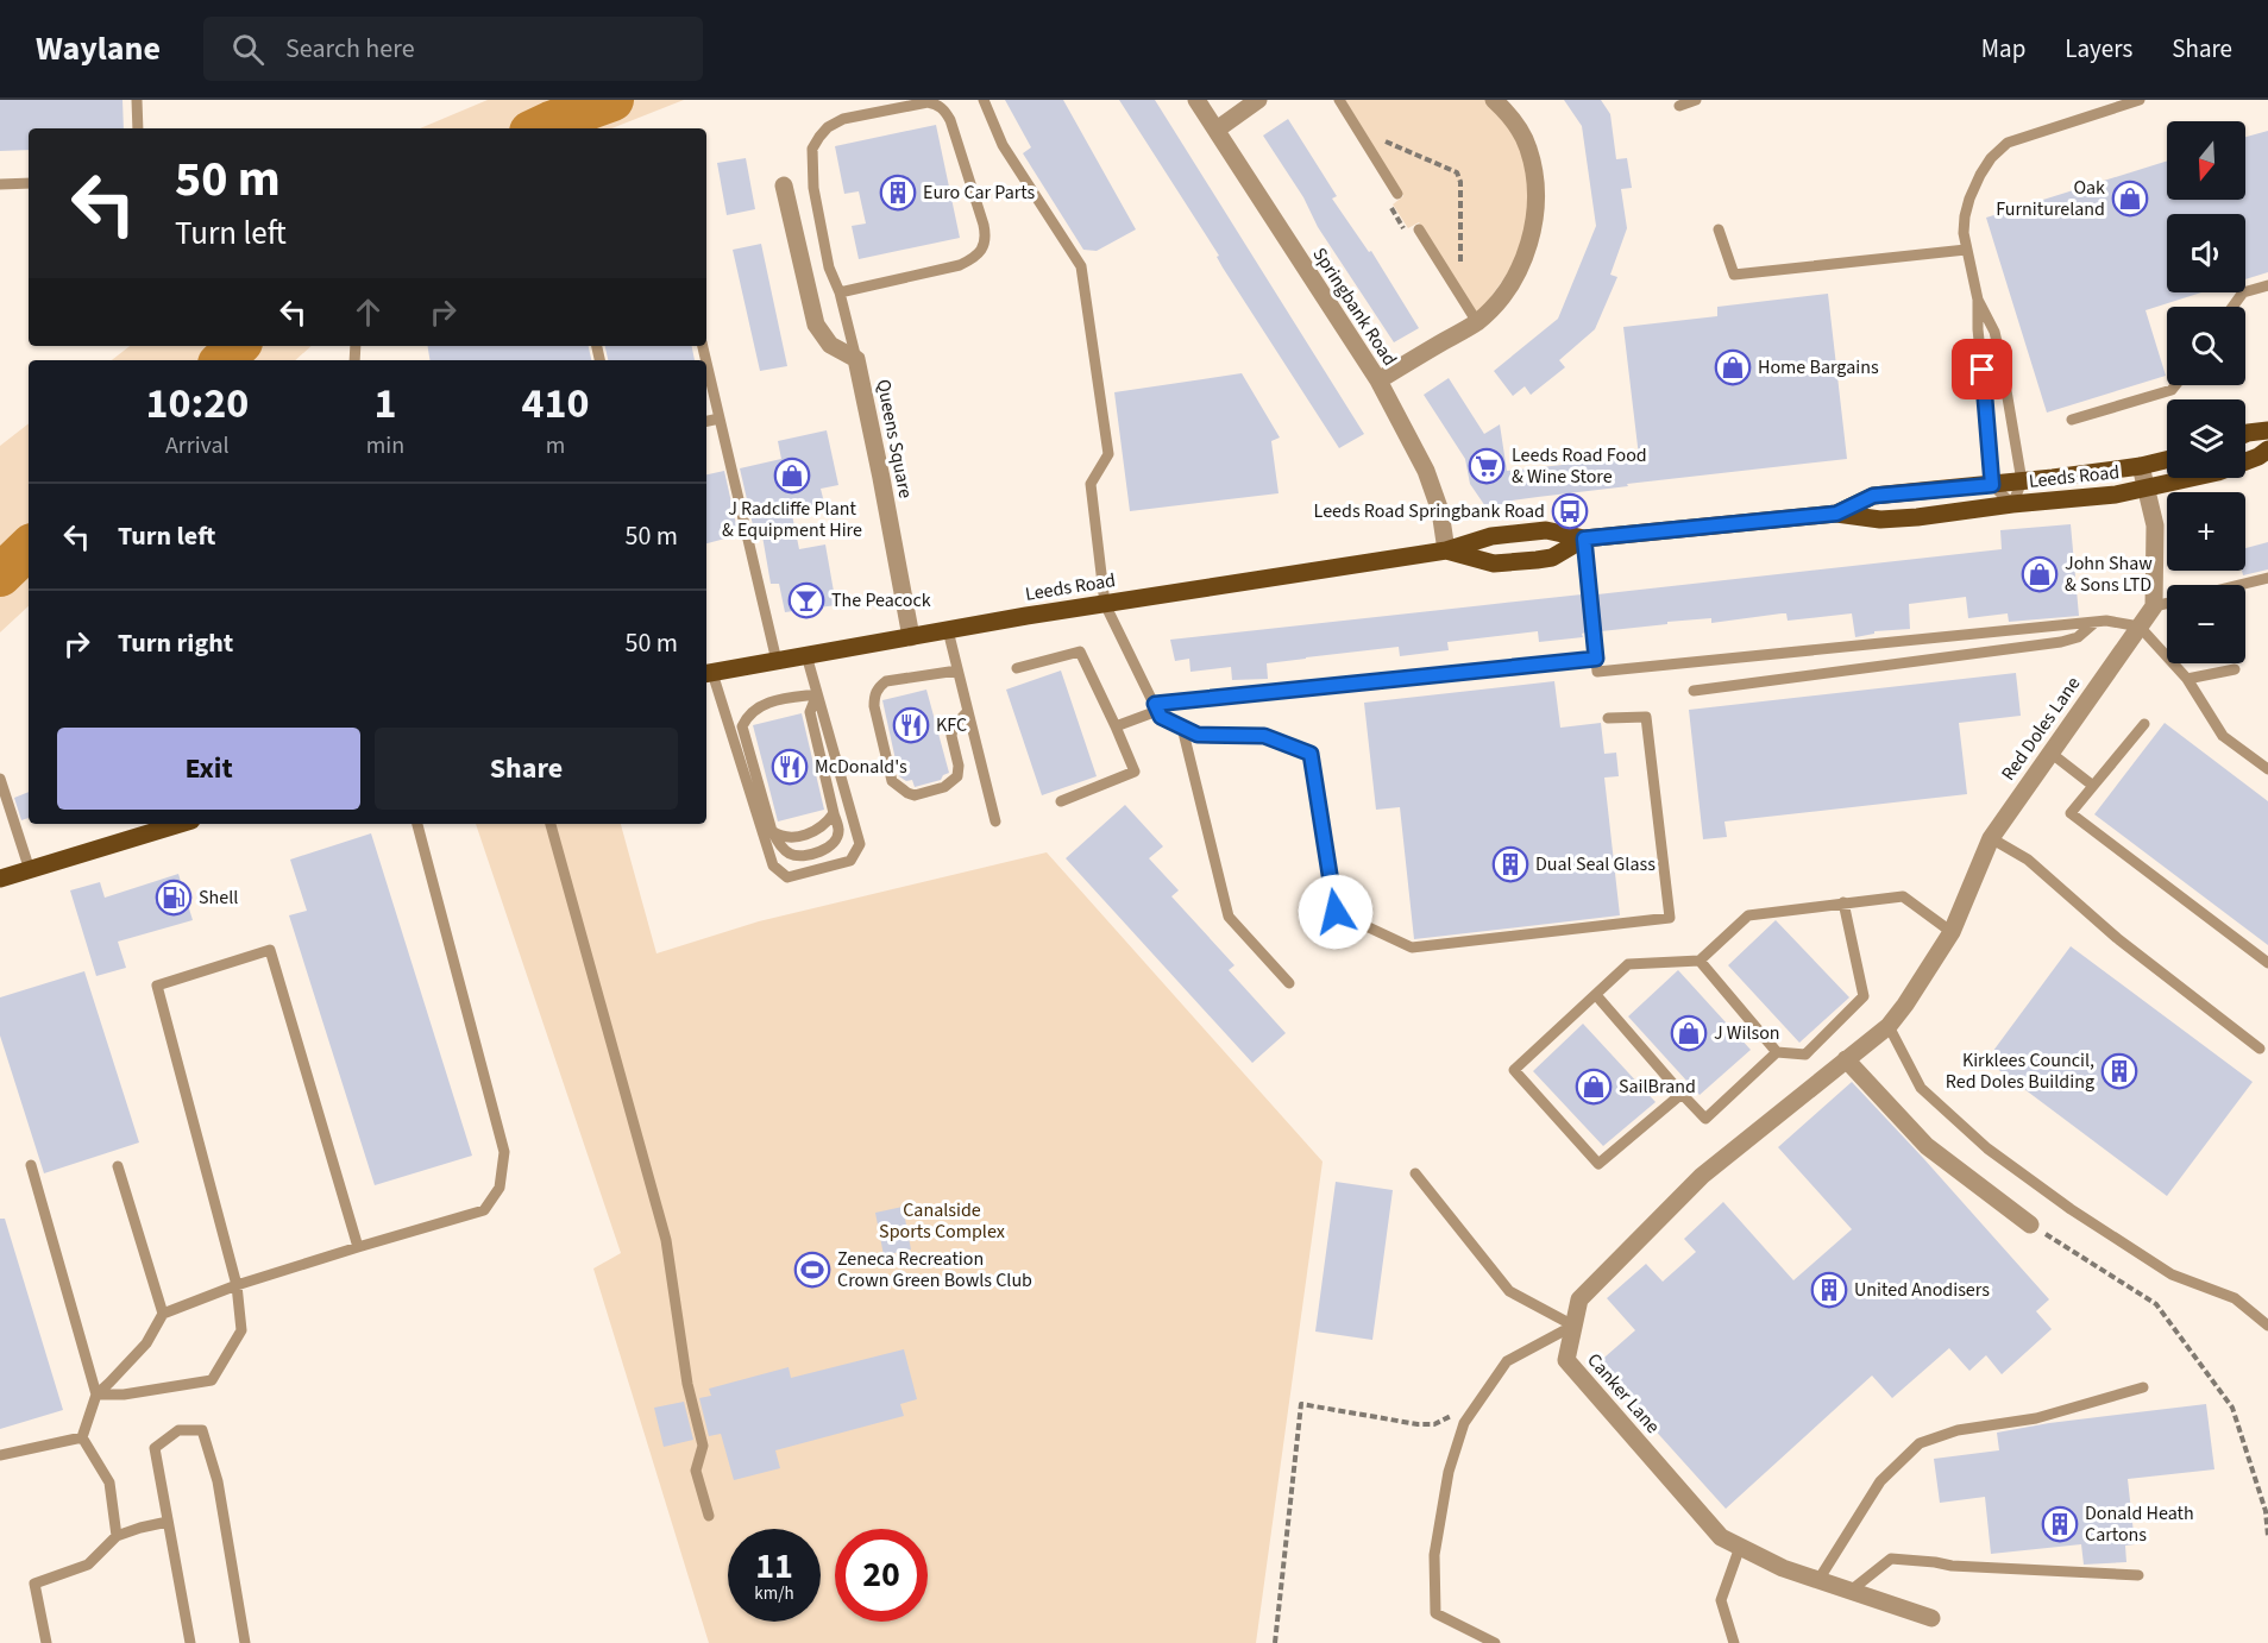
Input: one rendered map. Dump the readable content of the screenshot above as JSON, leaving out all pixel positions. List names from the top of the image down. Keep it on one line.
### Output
{"streets":{"main road":["Leeds Road"],"street":["Springbank Road","Queens Square","Red Doles Lane","Canker Lane"]},"crossings":[["Springbank Road","Leeds Road"],["Queens Square","Leeds Road"],["Red Doles Lane","Canker Lane"]],"parks":["Canalside Sports Complex"],"places":{"building":["Euro Car Parts","Dual Seal Glass","Kirklees Council, Red Doles Building","United Anodisers","Donald Heath Cartons"],"shop":["Oak Furnitureland","Home Bargains","J Radcliffe Plant & Equipment Hire","John Shaw & Sons LTD","J Wilson","SailBrand"],"supermarket":["Leeds Road Food & Wine Store"],"bus stop":["Leeds Road Springbank Road"],"bar":["The Peacock"],"restaurant":["KFC","McDonald's"],"fuel station":["Shell"],"sports":["Zeneca Recreation Crown Green Bowls Club"]},"north":"bottom","page":{"header":"Waylane","search":"Search here","nav":["Map","Layers","Share"],"map_buttons":["+","−"],"turn":["50 m","Turn left"],"eta":["10:20","Arrival","1","min","410","m"],"list":[{"name":"Turn left","value":"50 m"},{"name":"Turn right","value":"50 m"}],"buttons":["Exit","Share"],"speed":"11 km/h","limit":"20"}}
